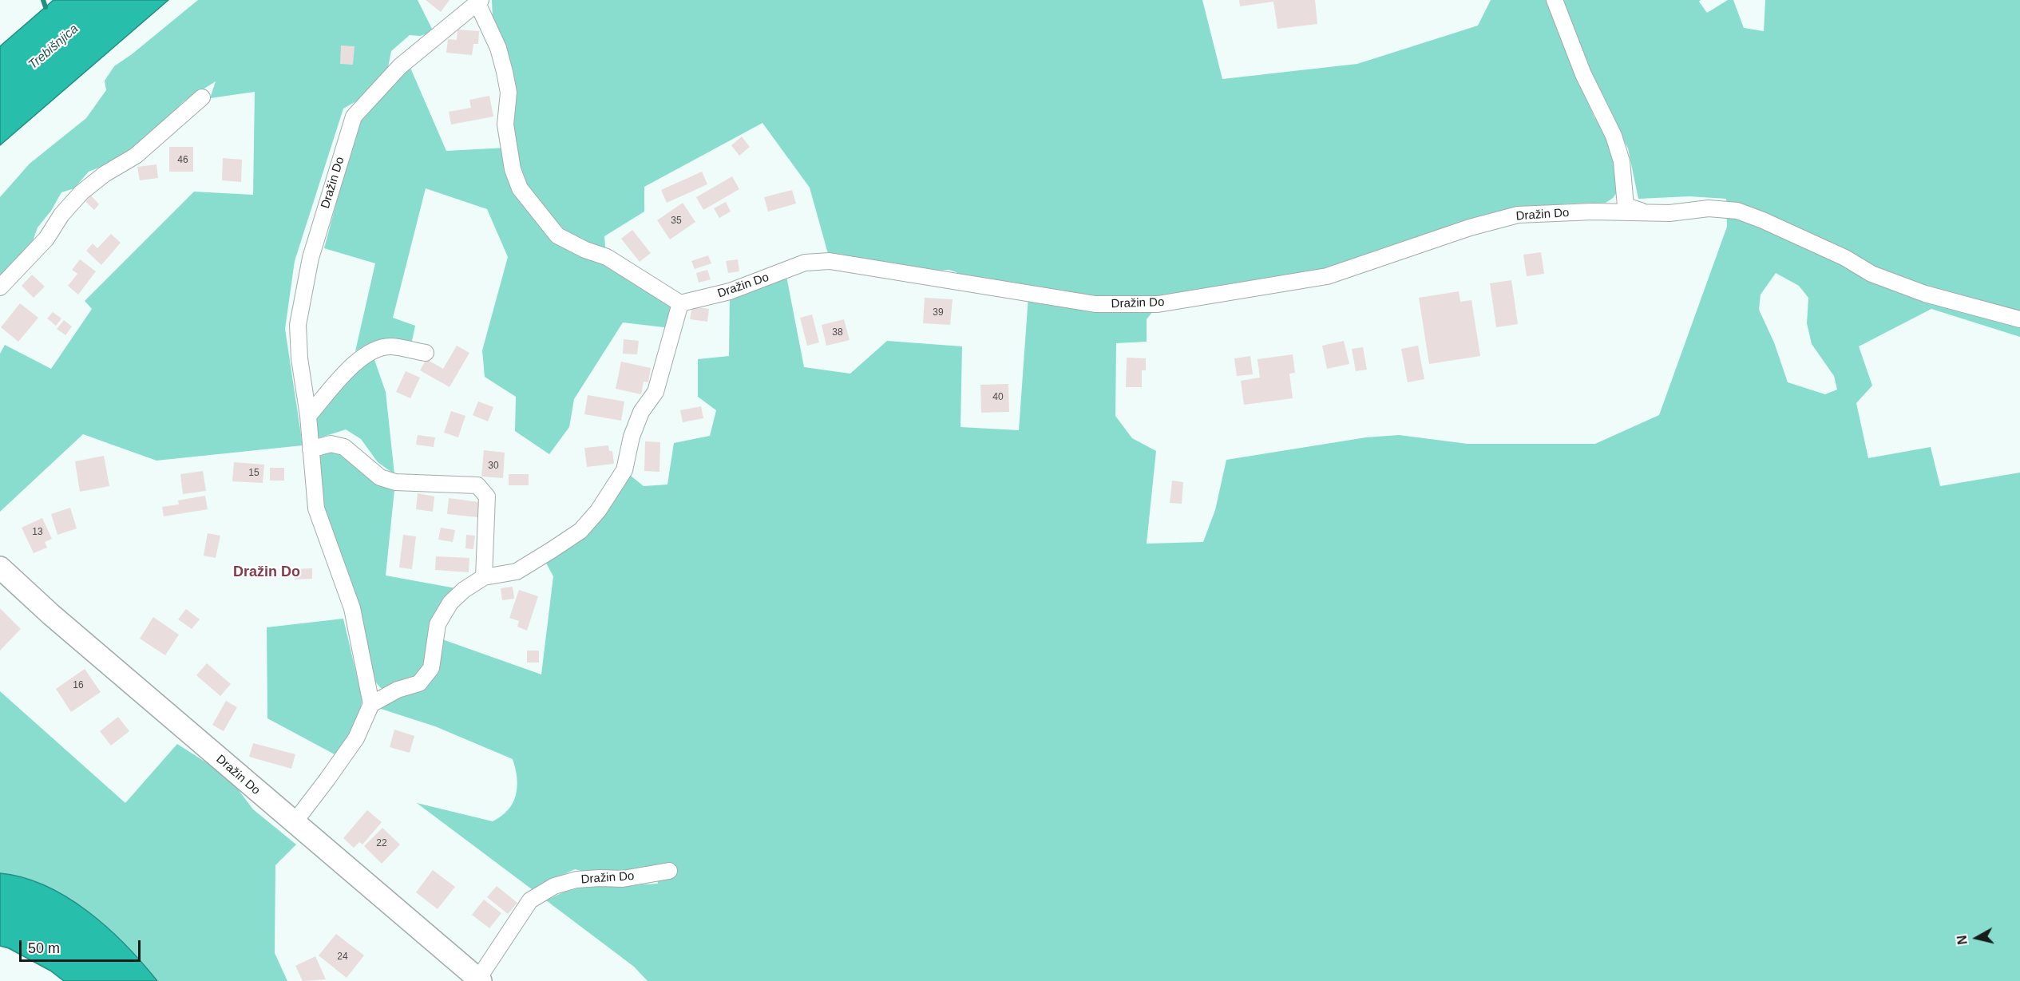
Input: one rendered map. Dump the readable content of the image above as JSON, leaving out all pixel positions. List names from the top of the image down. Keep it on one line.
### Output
{"streets":{"street":["Dražin Do"]},"districts":["Dražin Do"],"water":["Trebišnjica"],"house_numbers":["46","35","39","38","40","30","15","13","16","22","24"],"scale_bar":"50 m","north":"left"}
